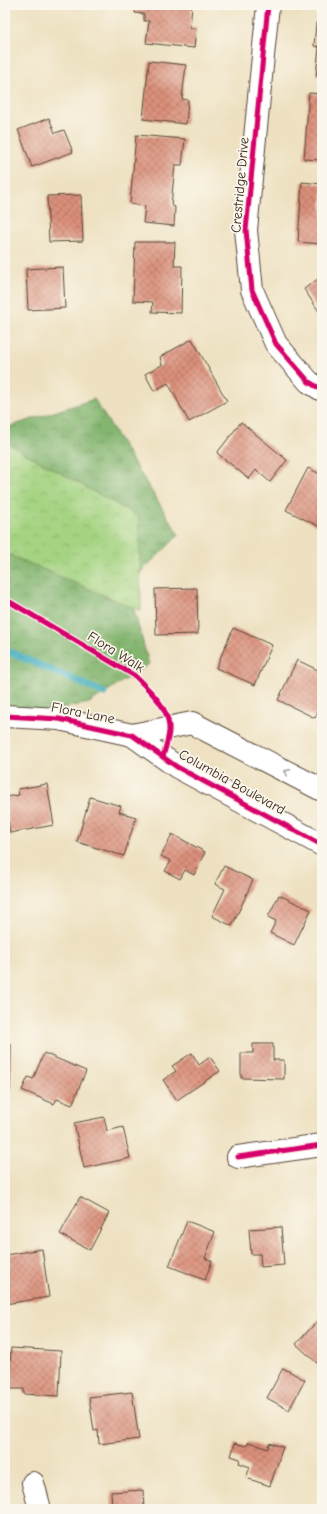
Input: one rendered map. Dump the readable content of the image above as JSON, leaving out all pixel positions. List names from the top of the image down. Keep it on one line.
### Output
{"streets":{"street":["Crestridge Drive","Flora Lane","Columbia Boulevard"],"cycle path":["Flora Walk"]},"crossings":[["Flora Lane","Columbia Boulevard"]]}
